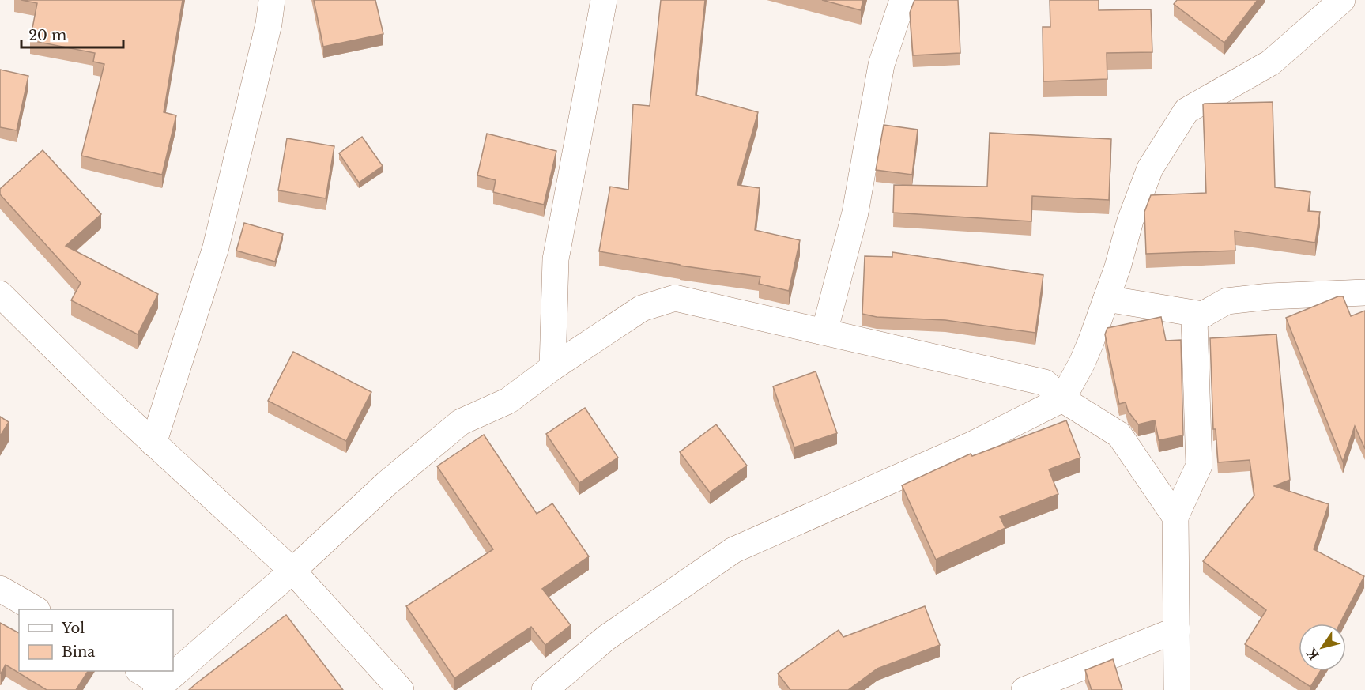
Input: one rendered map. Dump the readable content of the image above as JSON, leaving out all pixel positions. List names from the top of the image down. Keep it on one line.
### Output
{"legend":["Yol","Bina"],"scale_bar":"20 m","north":"bottom left"}
